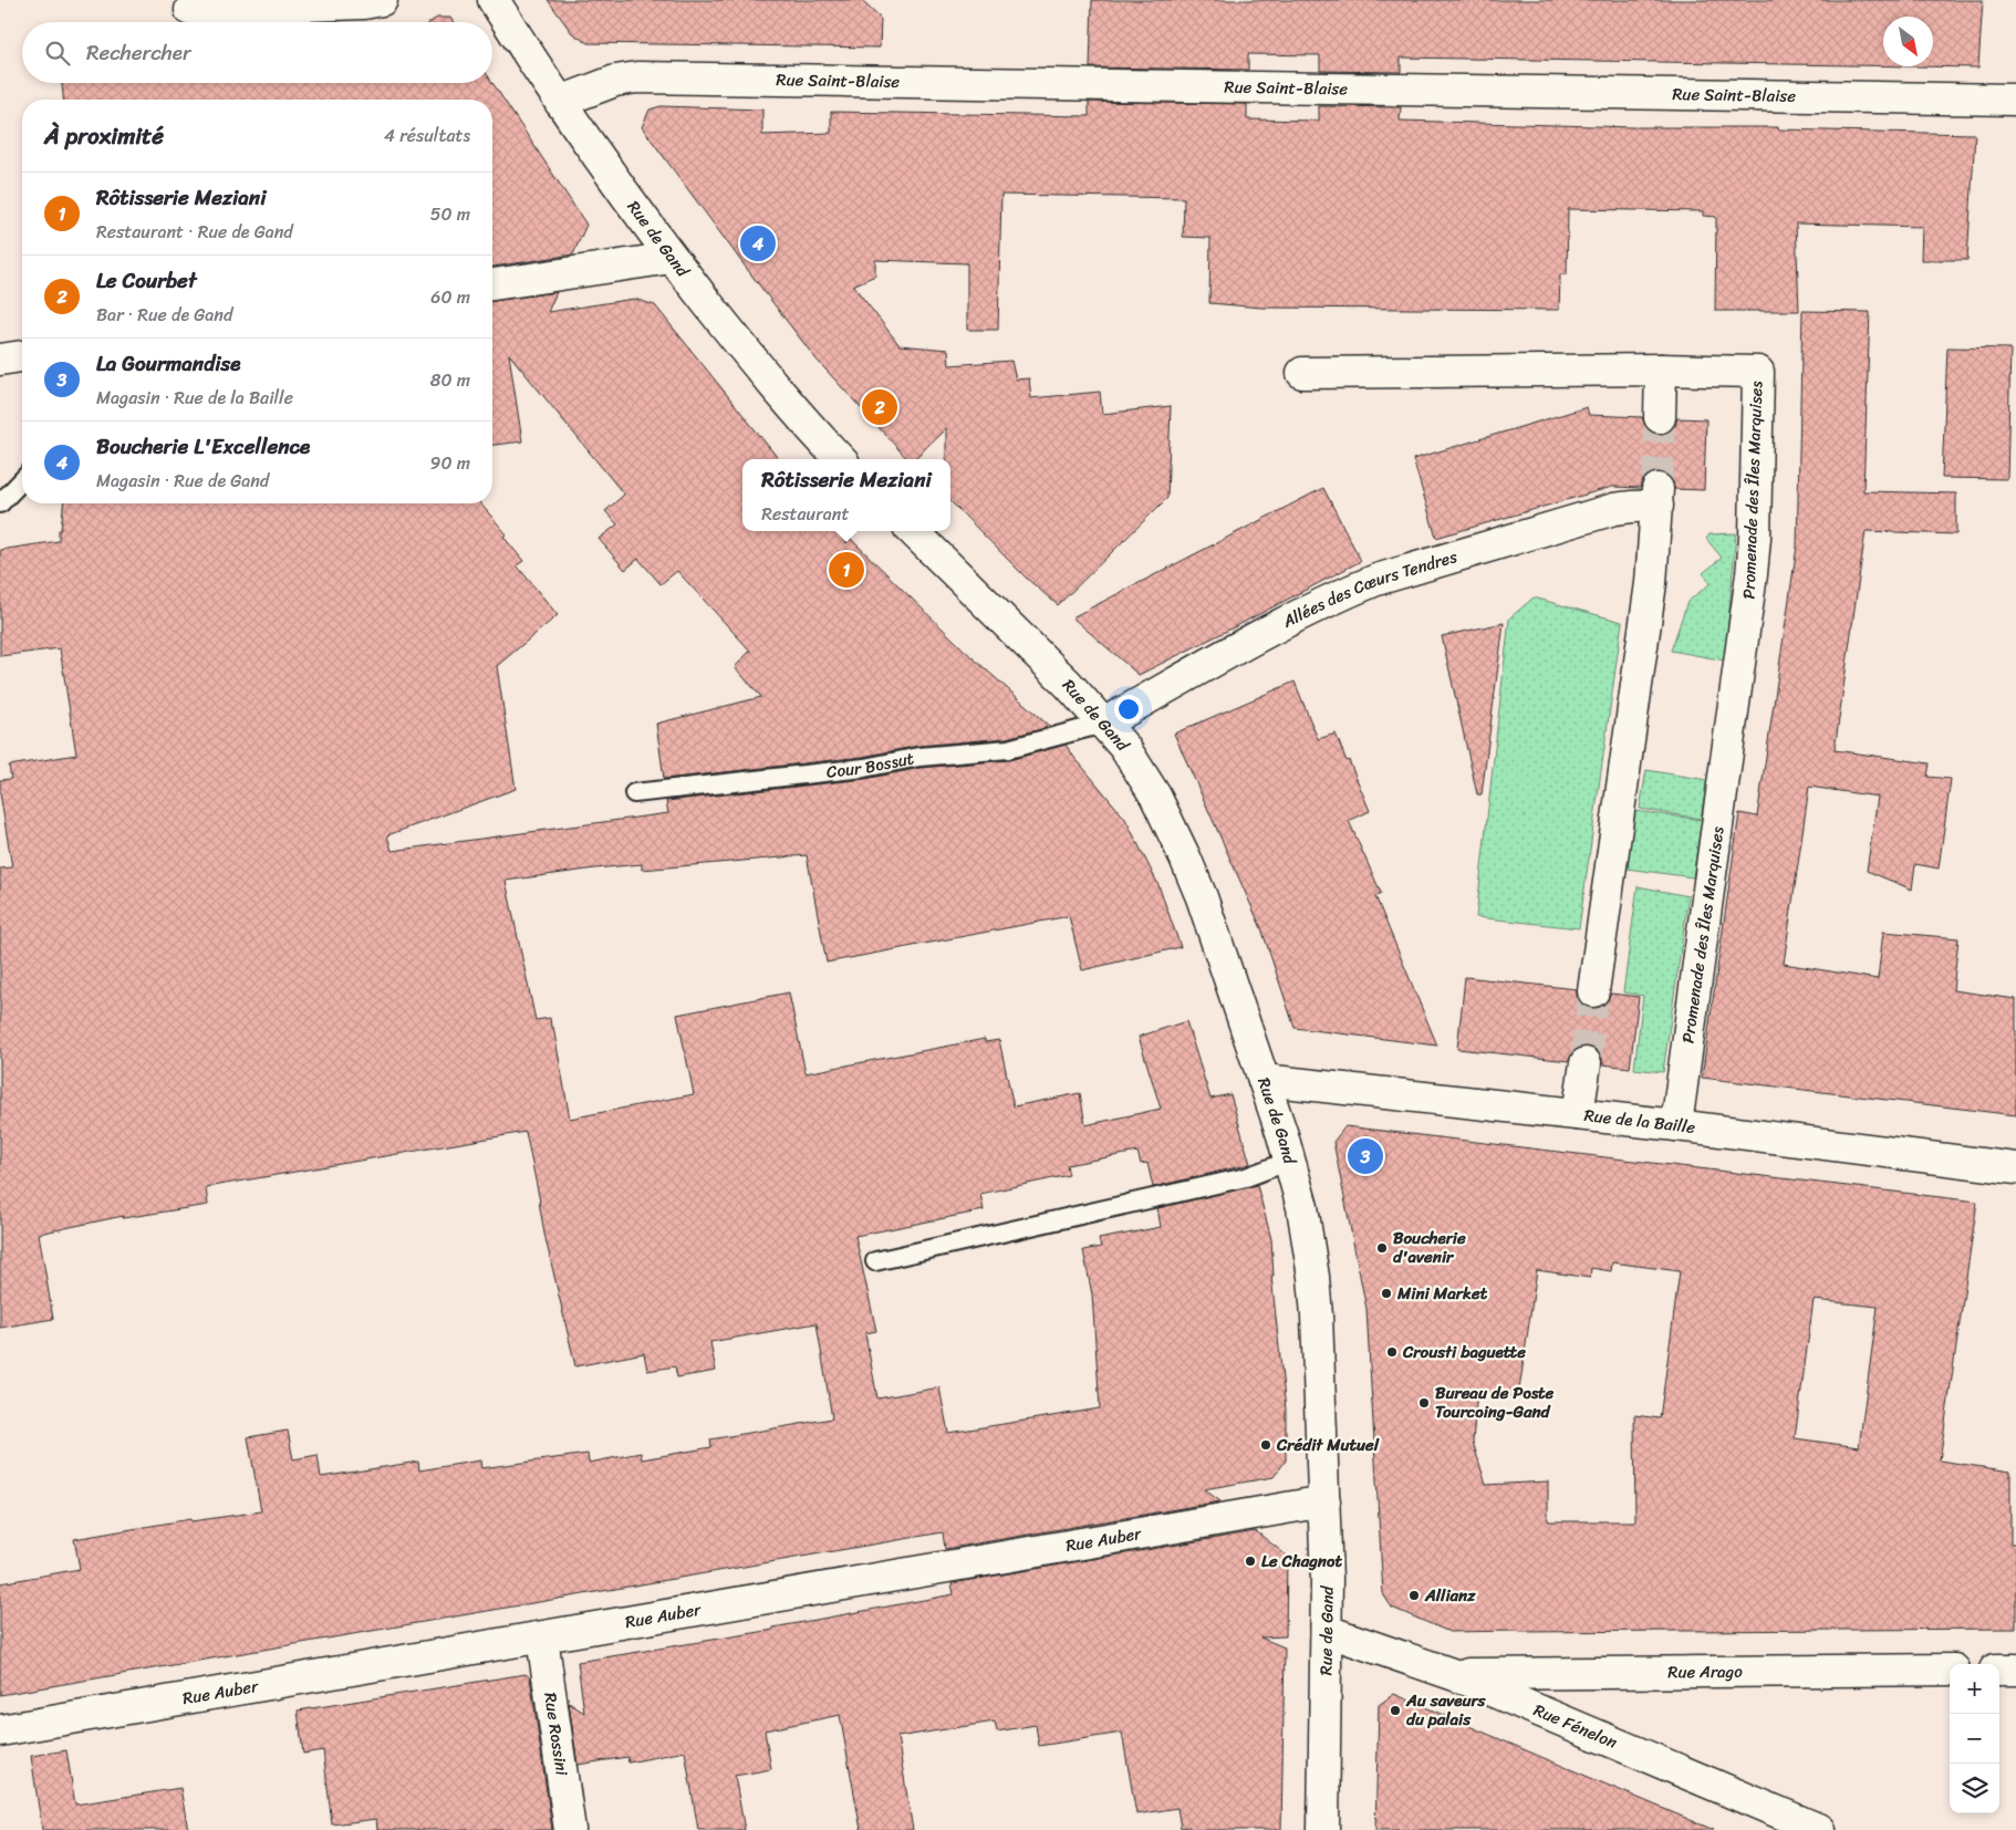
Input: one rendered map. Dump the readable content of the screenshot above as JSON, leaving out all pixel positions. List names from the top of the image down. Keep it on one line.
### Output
{"streets":{"street":["Rue Saint-Blaise","Rue de Gand","Promenade des Îles Marquises","Allées des Cœurs Tendres","Rue de la Baille","Rue Auber","Rue Arago","Rue Fénelon","Rue Rossini"],"lane":["Cour Bossut"]},"crossings":[["Rue Saint-Blaise","Rue de Gand"],["Rue de Gand","Allées des Cœurs Tendres"],["Rue de Gand","Cour Bossut"],["Rue de Gand","Rue de la Baille"],["Rue de Gand","Rue Auber"],["Rue de Gand","Rue Fénelon"],["Promenade des Îles Marquises","Rue de la Baille"],["Allées des Cœurs Tendres","Cour Bossut"],["Rue Auber","Rue Rossini"],["Rue Arago","Rue Fénelon"]],"places":["Boucherie d'avenir","Mini Market","Crousti baguette","Bureau de Poste Tourcoing-Gand","Crédit Mutuel","Le Chagnot","Allianz","Au saveurs du palais"],"north":"bottom right","page":{"search":"Rechercher","heading":["À proximité","4 résultats"],"list":[{"mark":"1","name":"Rôtisserie Meziani","note":"Restaurant · Rue de Gand","value":"50 m"},{"mark":"2","name":"Le Courbet","note":"Bar · Rue de Gand","value":"60 m"},{"mark":"3","name":"La Gourmandise","note":"Magasin · Rue de la Baille","value":"80 m"},{"mark":"4","name":"Boucherie L'Excellence","note":"Magasin · Rue de Gand","value":"90 m"}],"pins":["4","2","1","3"],"popup":["Rôtisserie Meziani","Restaurant"],"map_buttons":["+","−"]}}
